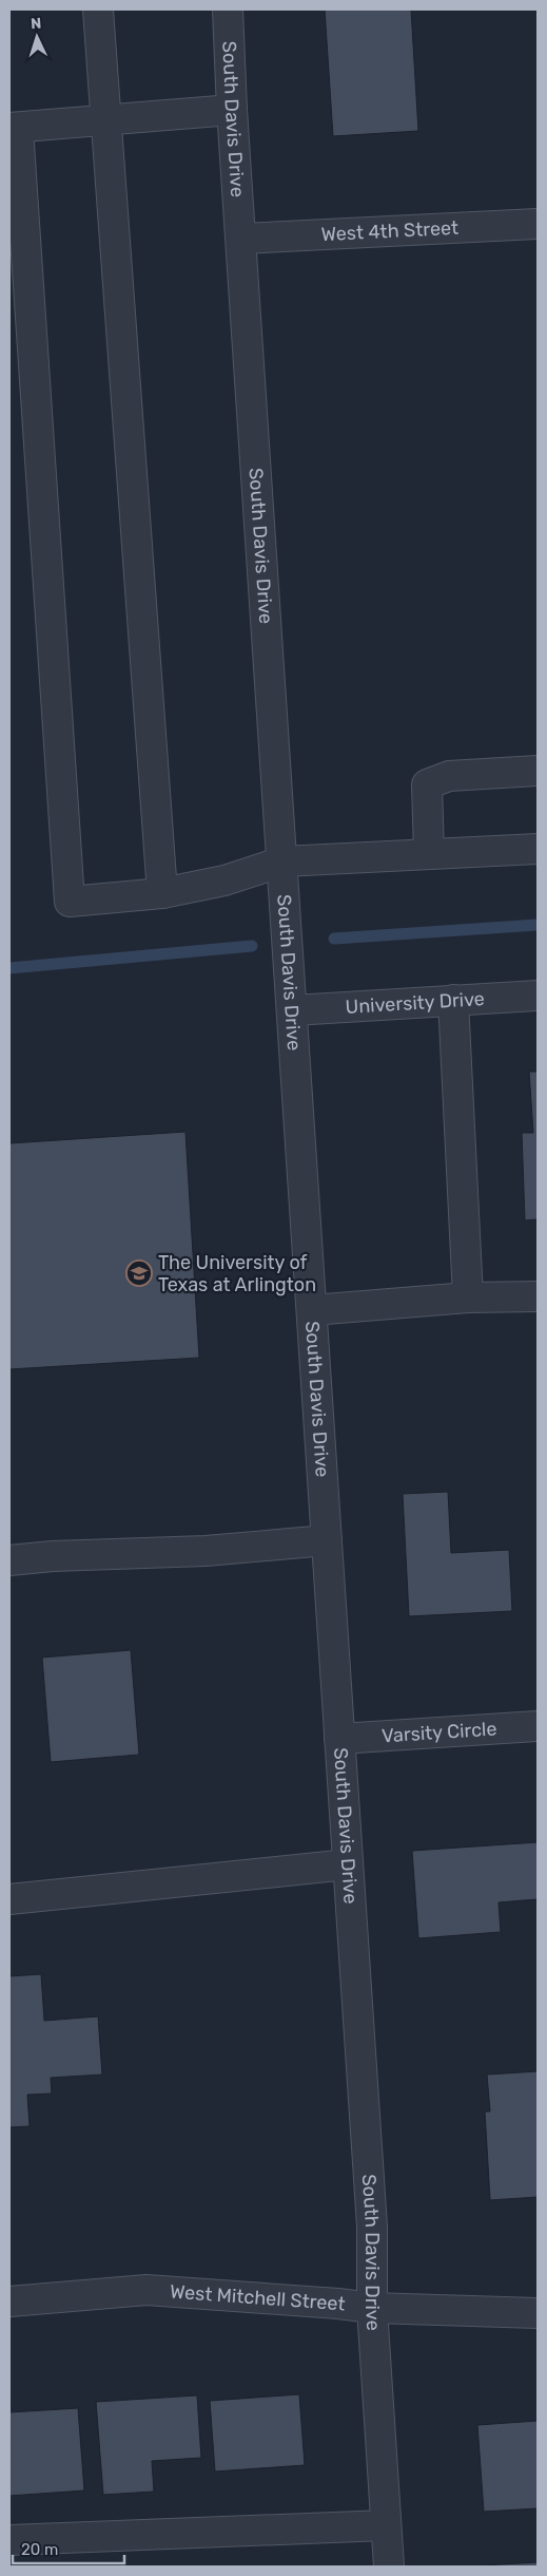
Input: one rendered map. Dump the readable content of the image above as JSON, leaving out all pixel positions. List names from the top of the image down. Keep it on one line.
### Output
{"streets":{"street":["South Davis Drive","West 4th Street","University Drive","Varsity Circle","West Mitchell Street"]},"crossings":[["South Davis Drive","West 4th Street"],["South Davis Drive","University Drive"],["South Davis Drive","Varsity Circle"],["South Davis Drive","West Mitchell Street"]],"places":{"school or university":["The University of Texas at Arlington"]},"scale_bar":"20 m","north":"top"}
